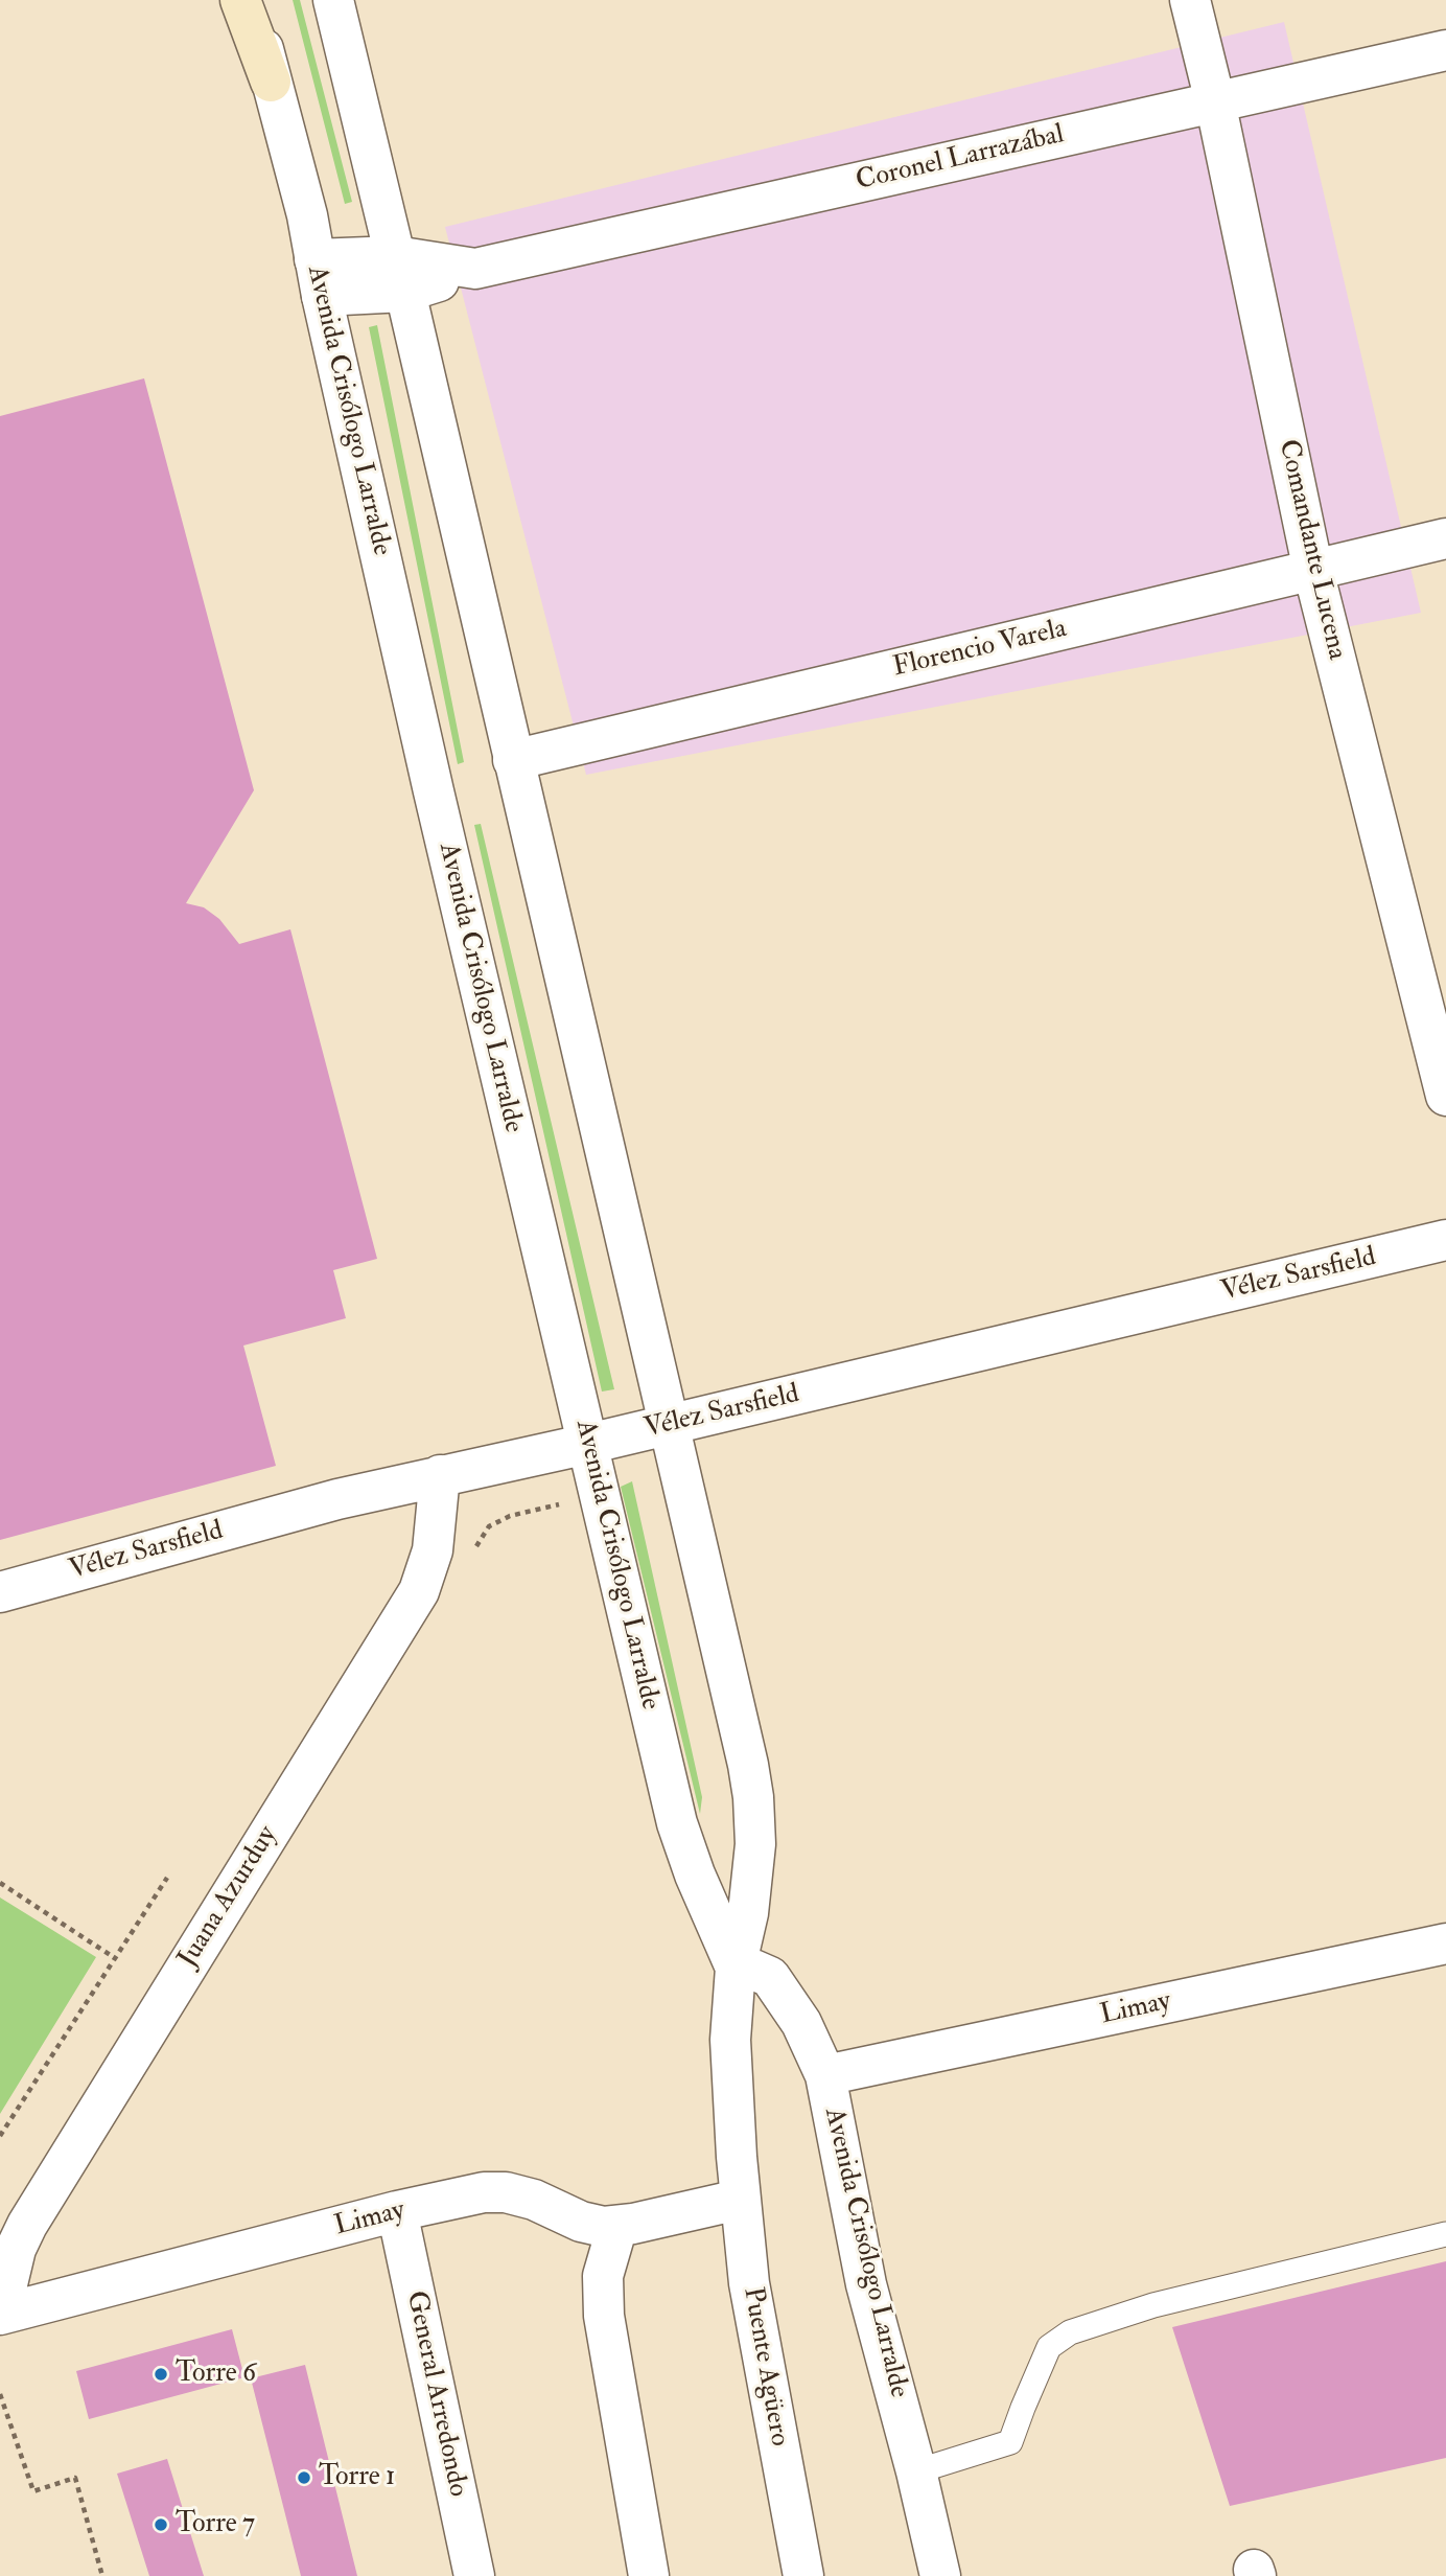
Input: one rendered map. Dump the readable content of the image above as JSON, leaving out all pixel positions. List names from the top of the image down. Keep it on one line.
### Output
{"streets":{"street":["Coronel Larrazábal","Avenida Crisólogo Larralde","Comandante Lucena","Florencio Varela","Vélez Sarsfield","Juana Azurduy","Limay","Puente Agüero","General Arredondo"]},"crossings":[["Coronel Larrazábal","Avenida Crisólogo Larralde"],["Coronel Larrazábal","Comandante Lucena"],["Avenida Crisólogo Larralde","Florencio Varela"],["Avenida Crisólogo Larralde","Vélez Sarsfield"],["Avenida Crisólogo Larralde","Limay"],["Avenida Crisólogo Larralde","Puente Agüero"],["Comandante Lucena","Florencio Varela"],["Vélez Sarsfield","Juana Azurduy"],["Juana Azurduy","Limay"],["Limay","Puente Agüero"],["Limay","General Arredondo"]],"places":["Torre 6","Torre 1","Torre 7"]}
